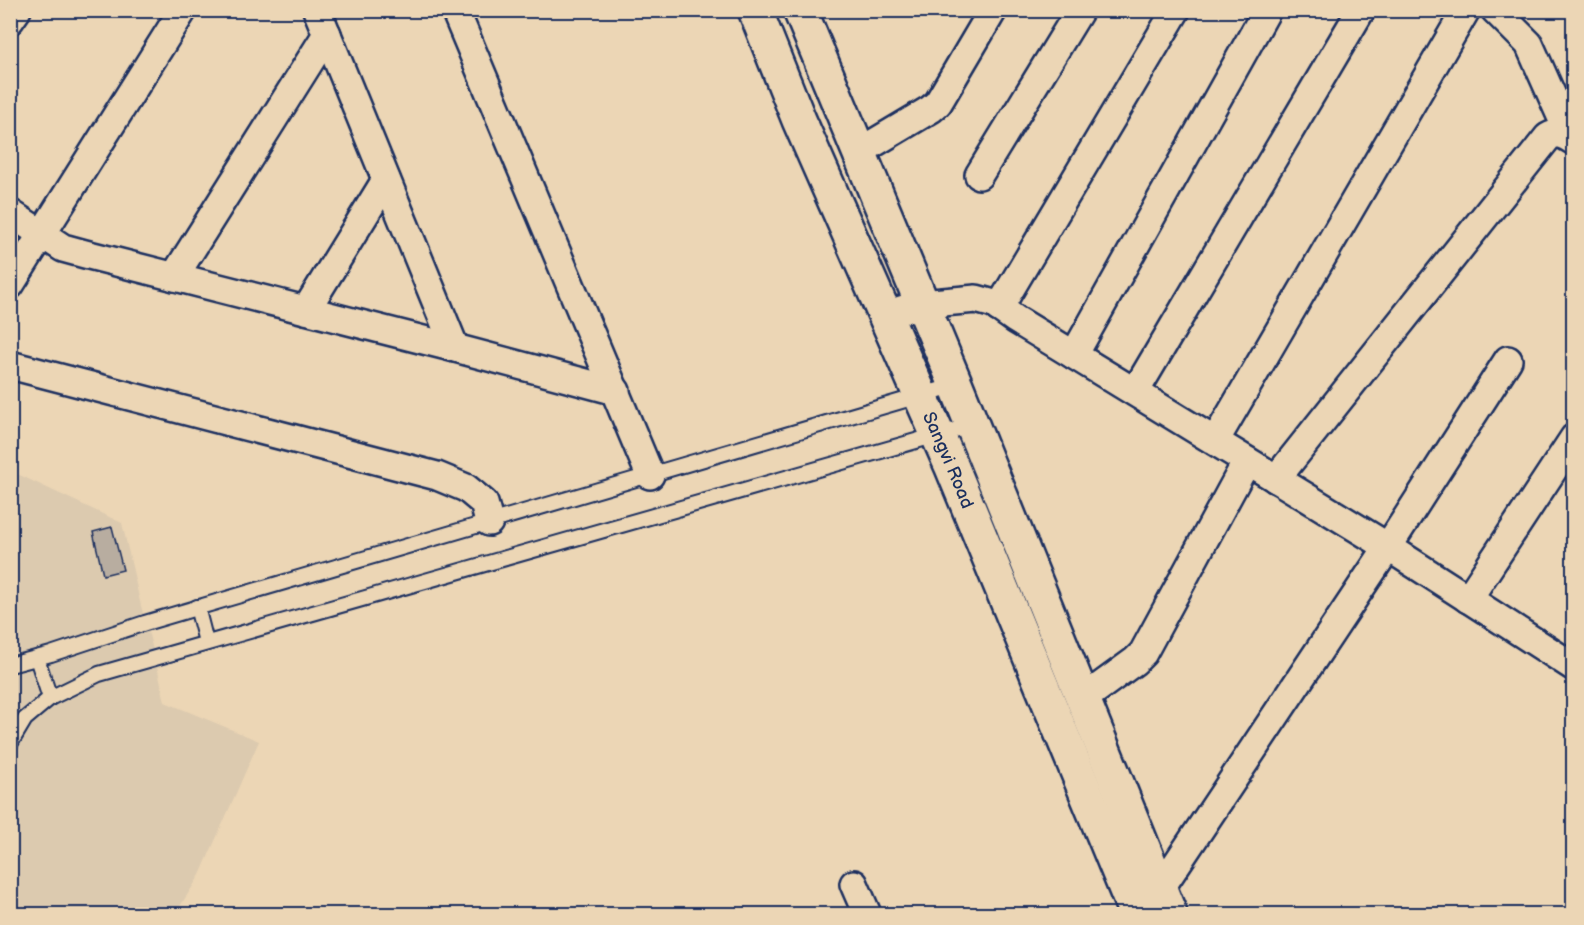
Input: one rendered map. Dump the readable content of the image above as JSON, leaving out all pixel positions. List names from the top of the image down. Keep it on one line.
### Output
{"streets":{"highway":["Sangvi Road"]}}
